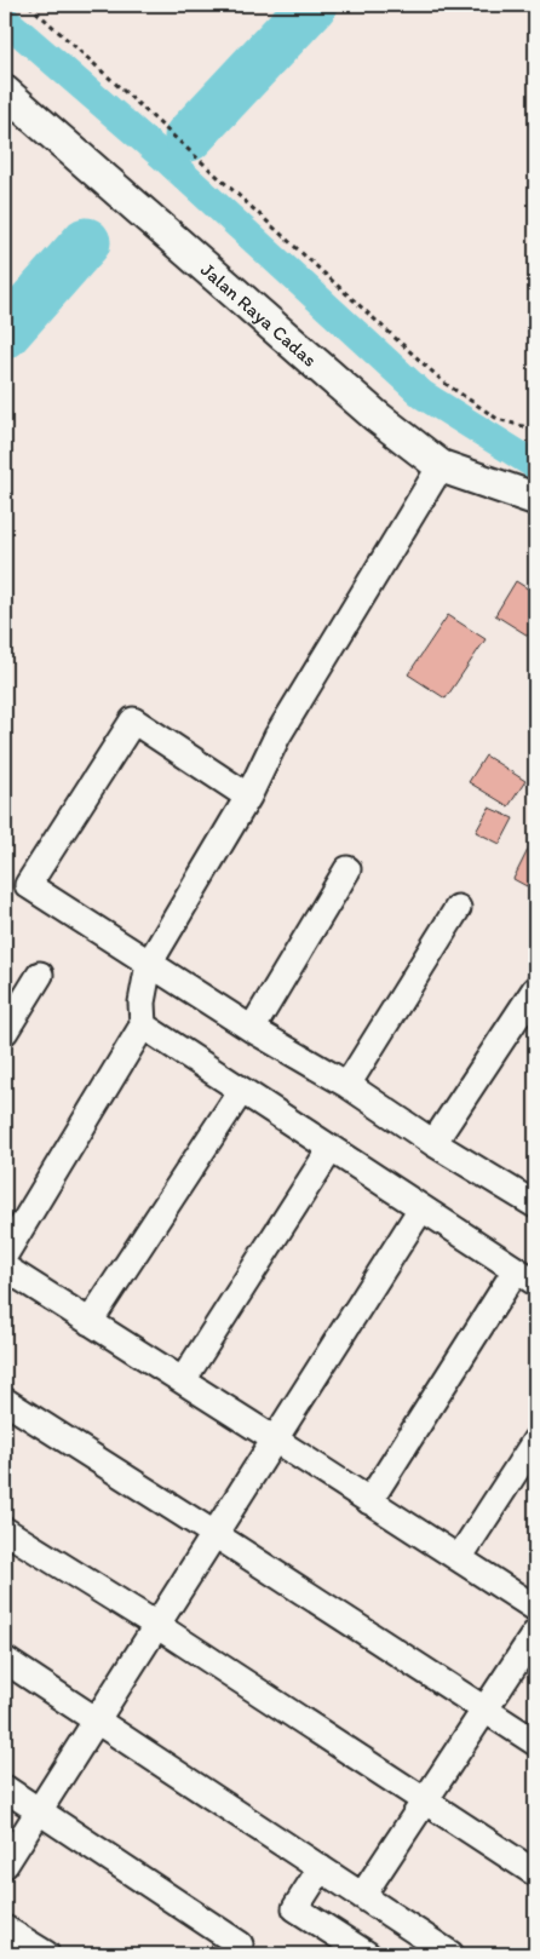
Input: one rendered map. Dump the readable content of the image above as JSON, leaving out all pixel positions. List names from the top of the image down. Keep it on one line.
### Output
{"streets":{"street":["Jalan Raya Cadas"]}}
